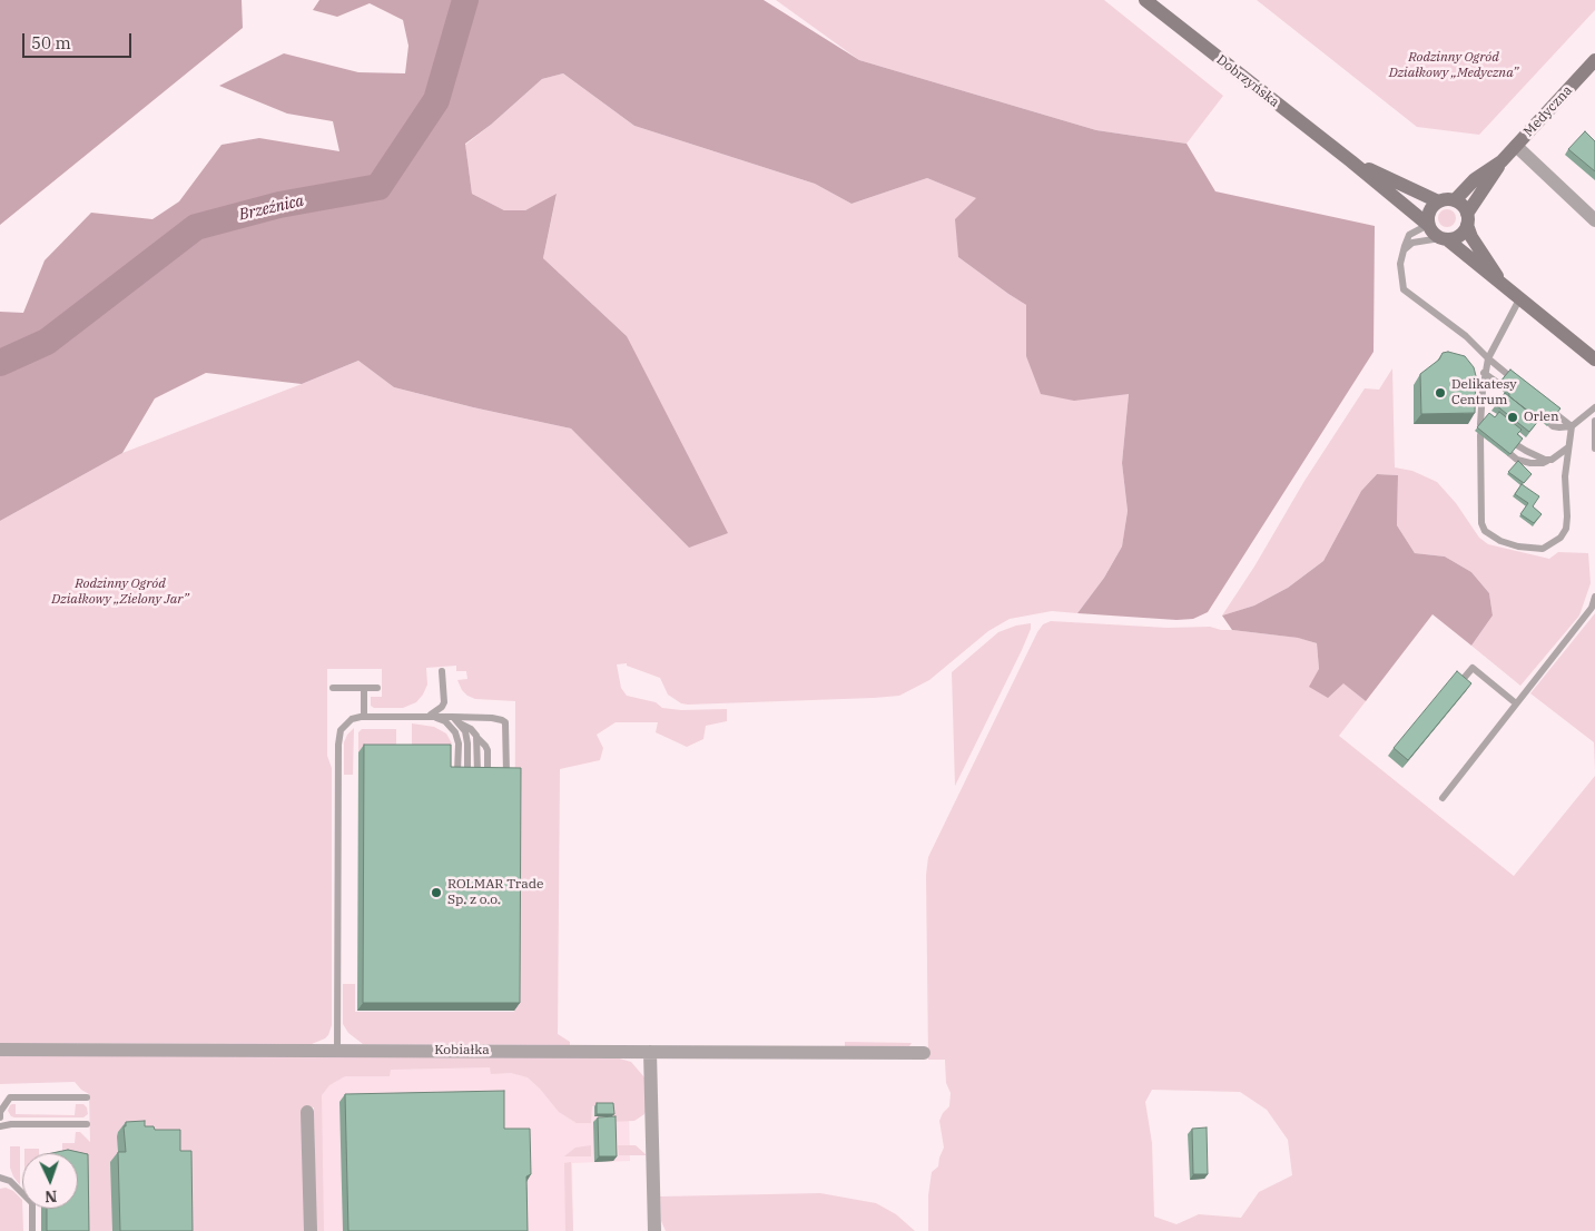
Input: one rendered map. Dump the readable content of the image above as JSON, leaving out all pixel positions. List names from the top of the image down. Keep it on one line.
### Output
{"streets":{"main road":["Dobrzyńska","Medyczna"],"street":["Kobiałka"]},"crossings":[["Dobrzyńska","Medyczna"]],"water":["Brzeźnica"],"parks":["Rodzinny Ogród Działkowy „Medyczna”","Rodzinny Ogród Działkowy „Zielony Jar”"],"places":["Delikatesy Centrum","Orlen","ROLMAR Trade Sp. z o.o."],"scale_bar":"50 m","north":"bottom"}
